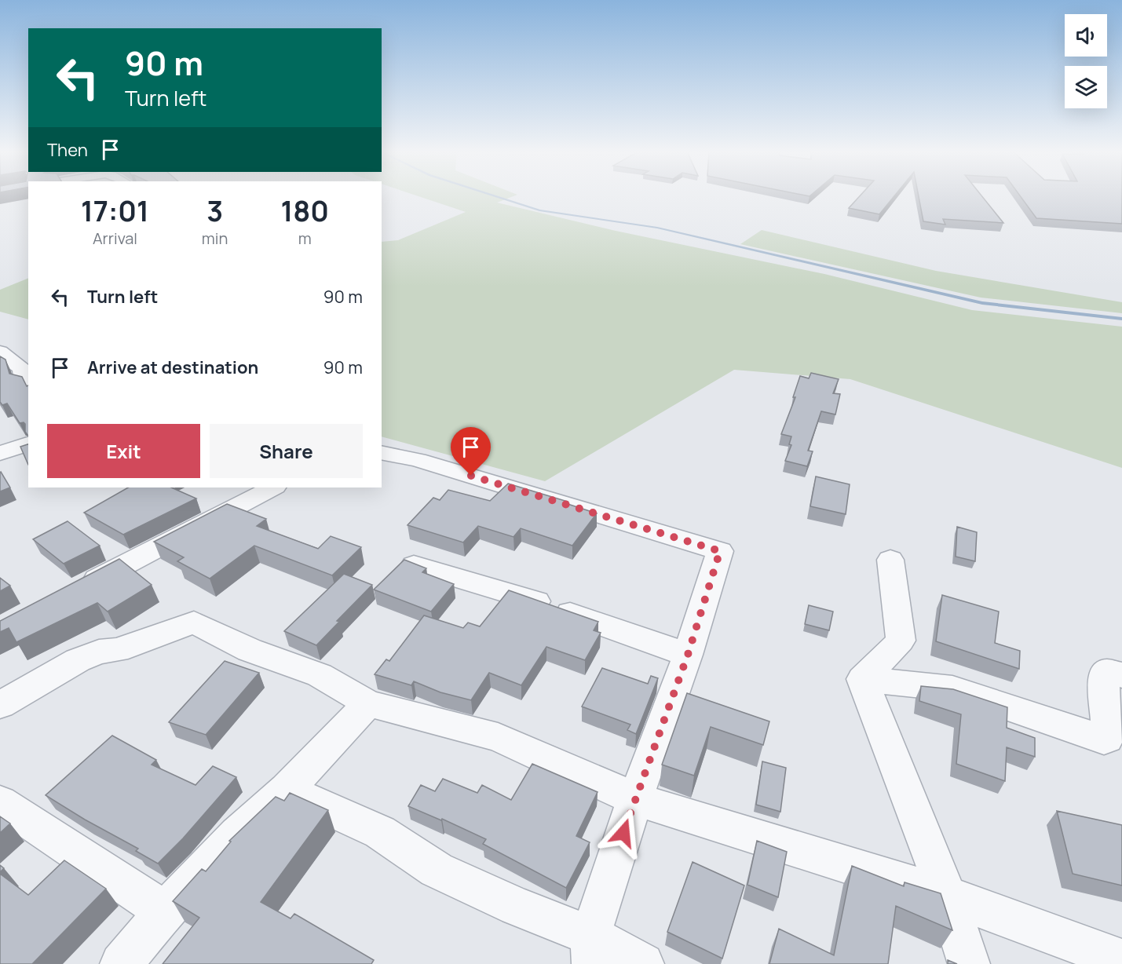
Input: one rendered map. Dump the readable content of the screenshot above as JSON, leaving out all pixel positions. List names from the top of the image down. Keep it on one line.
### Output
{"page":{"turn":["90 m","Turn left"],"then":"Then","eta":["17:01","Arrival","3","min","180","m"],"list":[{"name":"Turn left","value":"90 m"},{"name":"Arrive at destination","value":"90 m"}],"buttons":["Exit","Share"]}}
